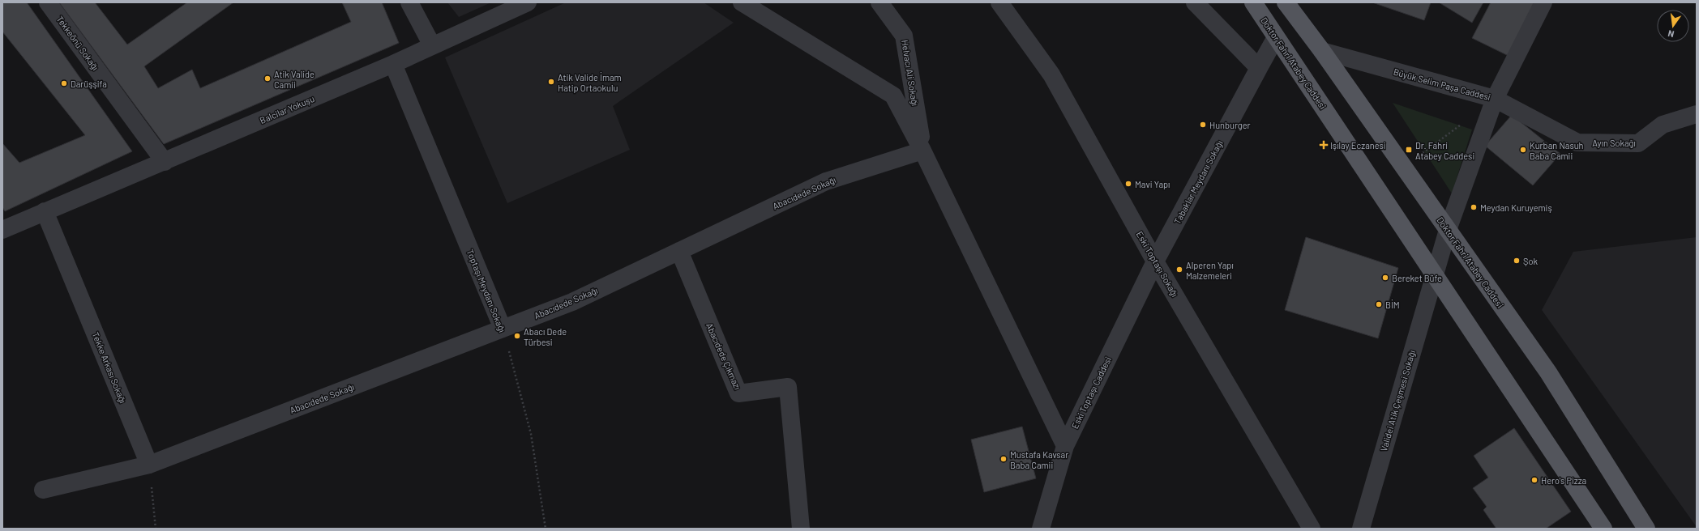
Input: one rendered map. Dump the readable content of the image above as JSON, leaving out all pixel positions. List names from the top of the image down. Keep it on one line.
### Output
{"streets":{"main road":["Doktor Fahri Atabey Caddesi"],"street":["Tekkeönü Sokağı","Helvacı Ali Sokağı","Büyük Selim Paşa Caddesi","Balcilar Yokuşu","Ayın Sokağı","Tabaklar Meydanı Sokağı","Abacıdede Sokağı","Eski Toptaşı Sokağı","Toptaşı Meydanı Sokağı","Abacıdede Çıkmazı","Tekke Arkası Sokağı","Eski Toptaşı Caddesi","Validei Atik Çeşmesi Sokağı"]},"crossings":[["Tekkeönü Sokağı","Balcilar Yokuşu"],["Doktor Fahri Atabey Caddesi","Büyük Selim Paşa Caddesi"],["Doktor Fahri Atabey Caddesi","Tabaklar Meydanı Sokağı"],["Doktor Fahri Atabey Caddesi","Validei Atik Çeşmesi Sokağı"],["Helvacı Ali Sokağı","Abacıdede Sokağı"],["Büyük Selim Paşa Caddesi","Ayın Sokağı"],["Balcilar Yokuşu","Toptaşı Meydanı Sokağı"],["Balcilar Yokuşu","Tekke Arkası Sokağı"],["Tabaklar Meydanı Sokağı","Eski Toptaşı Sokağı"],["Tabaklar Meydanı Sokağı","Eski Toptaşı Caddesi"],["Abacıdede Sokağı","Toptaşı Meydanı Sokağı"],["Abacıdede Sokağı","Abacıdede Çıkmazı"],["Abacıdede Sokağı","Tekke Arkası Sokağı"],["Eski Toptaşı Sokağı","Eski Toptaşı Caddesi"]],"places":{"other":["Atik Valide Camii","Atik Valide İmam Hatip Ortaokulu","Darüşşifa","Hunburger","Kurban Nasuh Baba Camii","Mavi Yapı","Meydan Kuruyemiş","Şok","Alperen Yapı Malzemeleri","Bereket Büfe","BİM","Abacı Dede Türbesi","Mustafa Kavsar Baba Camii","Hero's Pizza"],"health":["Işılay Eczanesi"],"transit":["Dr. Fahri Atabey Caddesi"]},"north":"bottom"}
